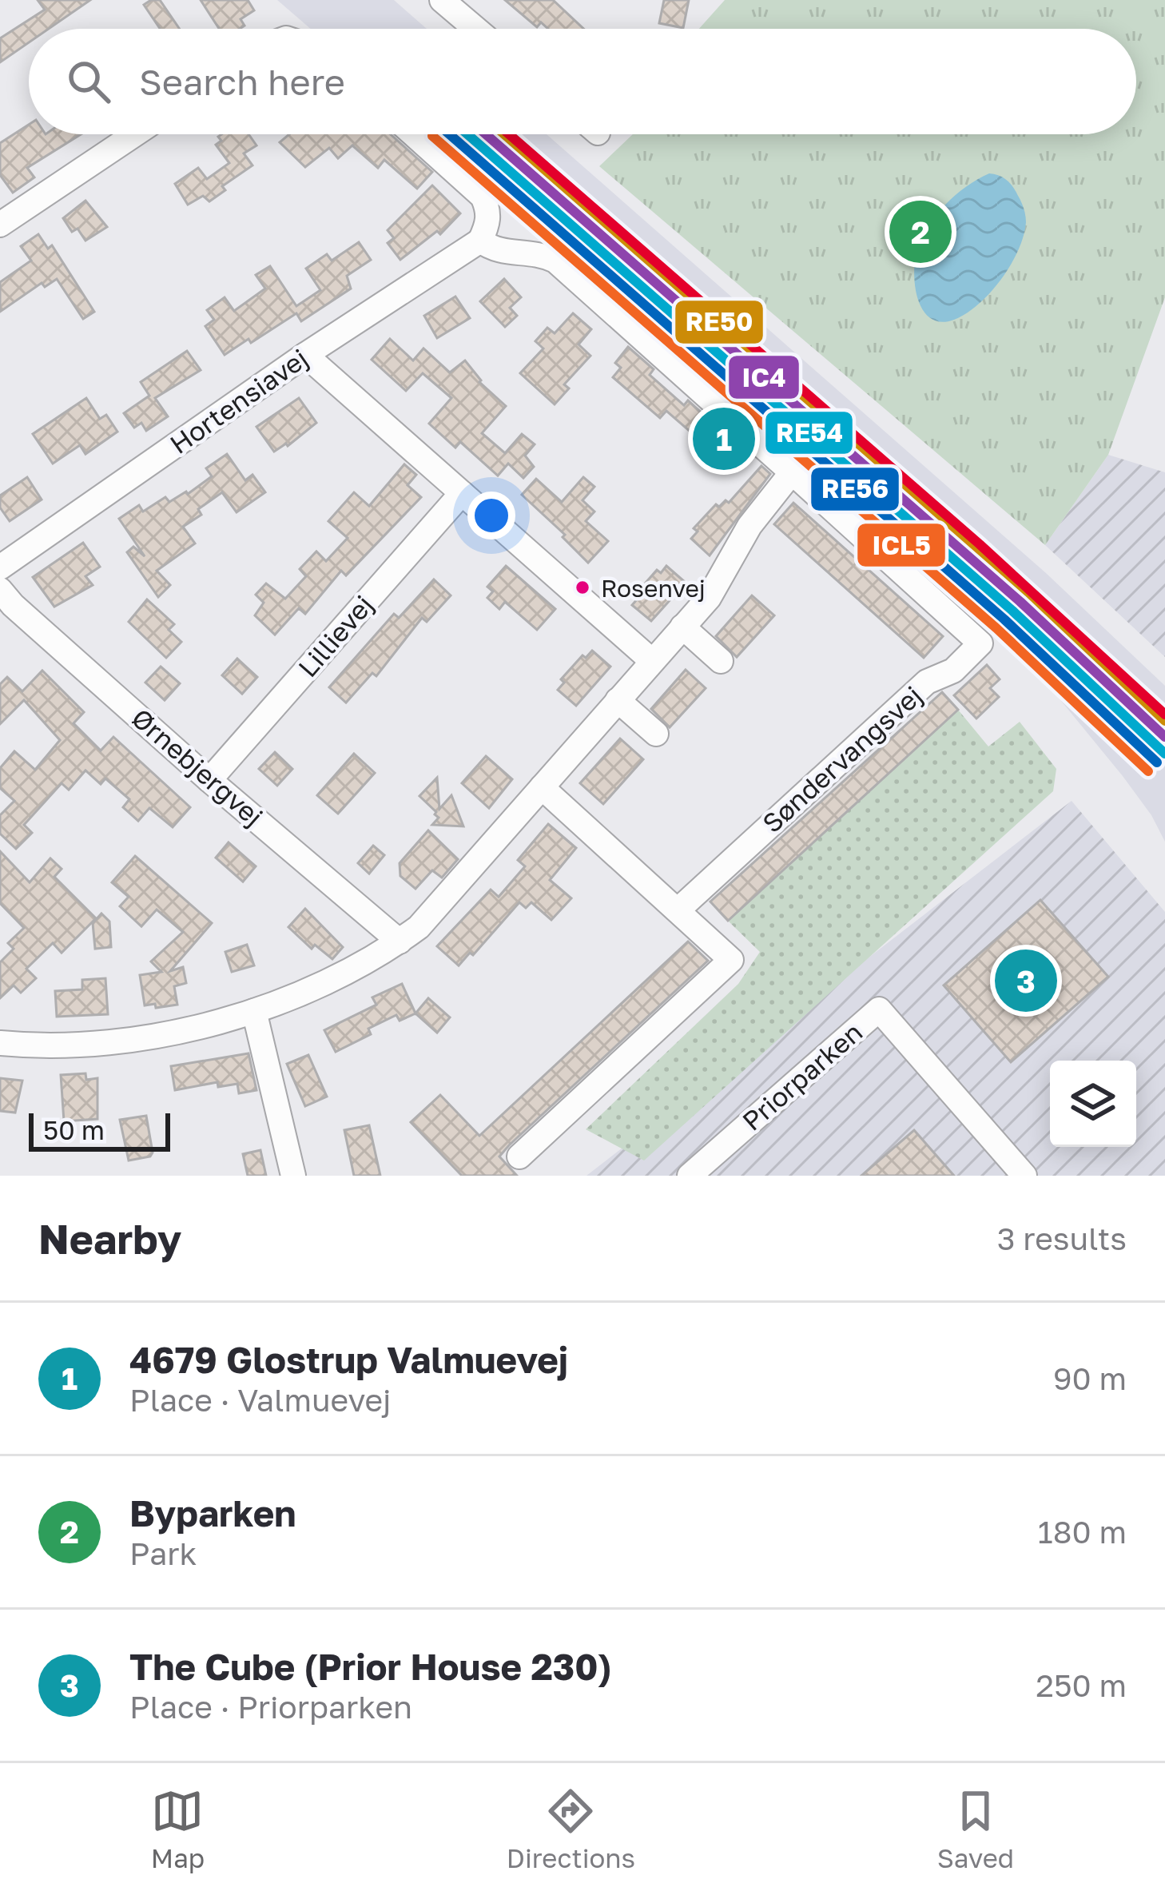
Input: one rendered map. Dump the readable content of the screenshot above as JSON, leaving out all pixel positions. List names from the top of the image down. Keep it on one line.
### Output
{"streets":{"street":["Hortensiavej","Lillievej","Søndervangsvej","Ørnebjergvej","Priorparken"]},"crossings":[["Lillievej","Ørnebjergvej"]],"places":["Rosenvej"],"lines":["transit line RE54","transit line RE56","transit line IC4","transit line RE50","transit line ICL5"],"scale_bar":"50 m","page":{"search":"Search here","pins":["2","1","3"],"scale":"50 m","heading":["Nearby","3 results"],"list":[{"mark":"1","name":"4679 Glostrup Valmuevej","note":"Place · Valmuevej","value":"90 m"},{"mark":"2","name":"Byparken","note":"Park","value":"180 m"},{"mark":"3","name":"The Cube (Prior House 230)","note":"Place · Priorparken","value":"250 m"}],"nav":["Map","Directions","Saved"]}}
